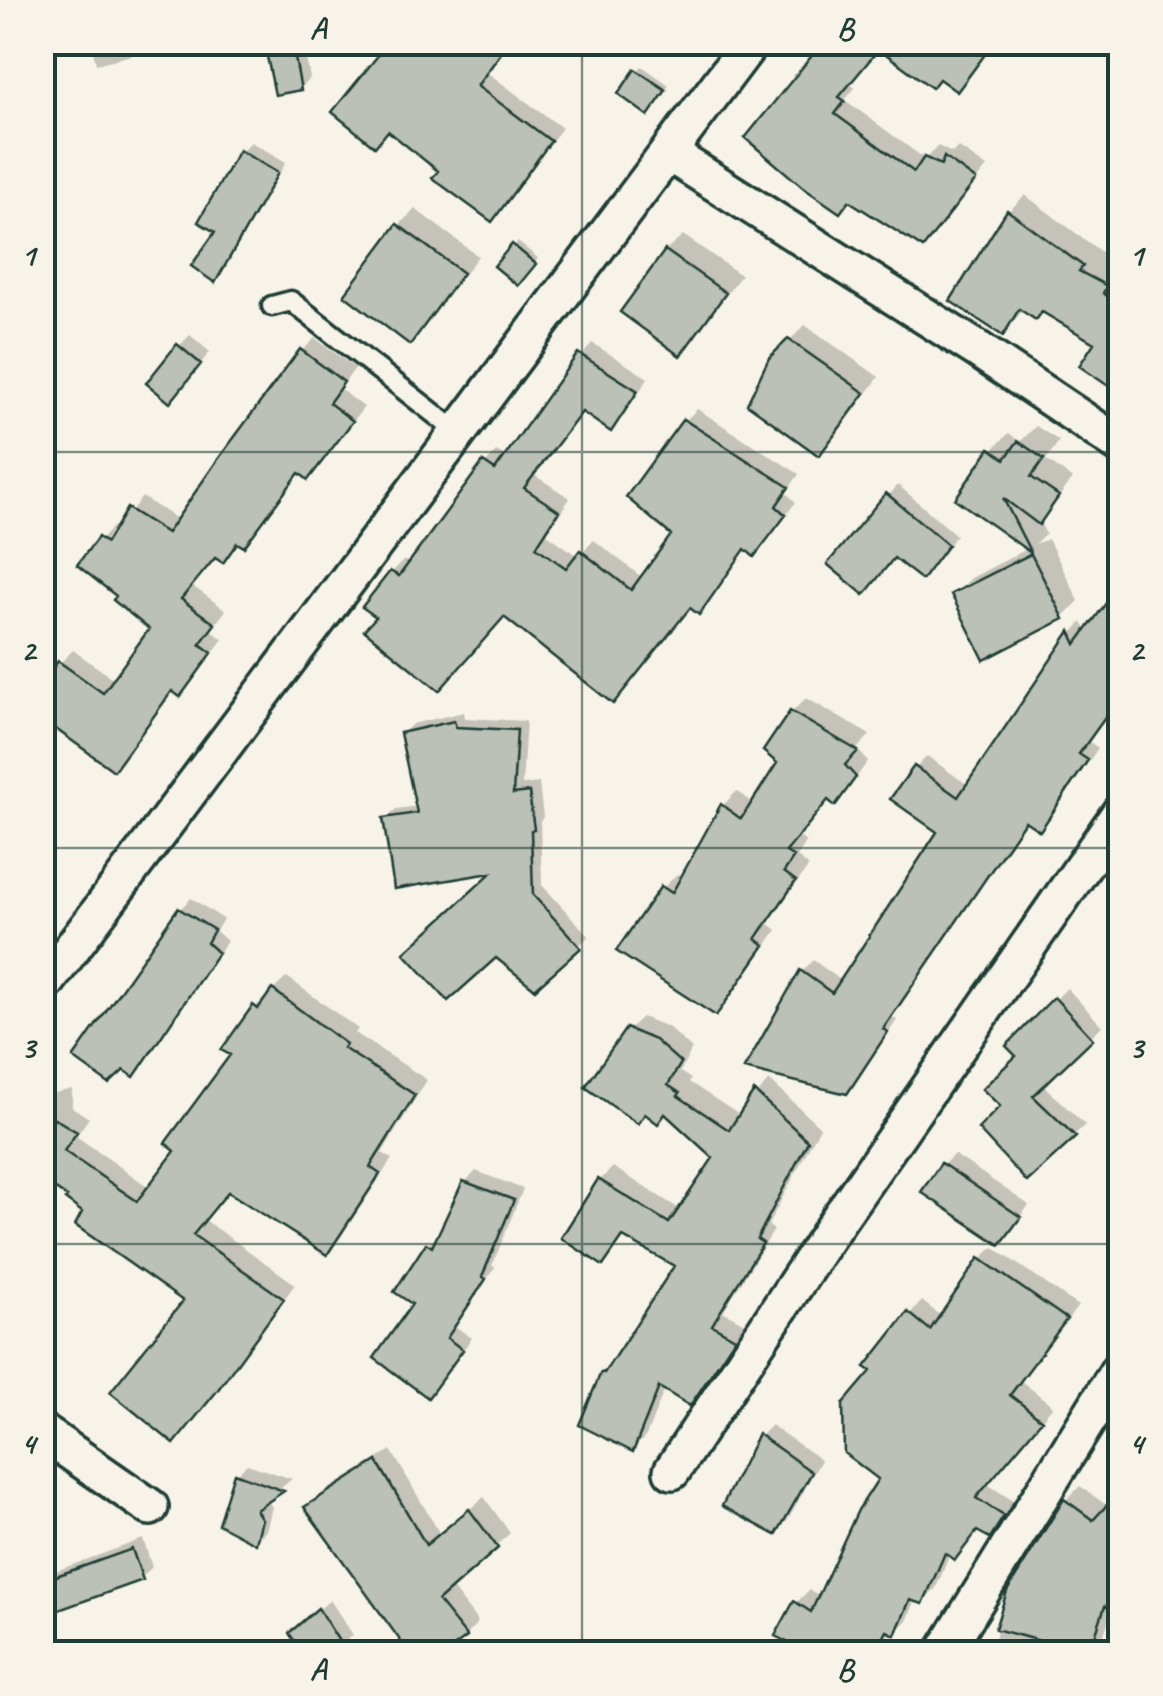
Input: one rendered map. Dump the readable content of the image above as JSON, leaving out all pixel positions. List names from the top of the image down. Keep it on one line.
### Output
{"grid":{"columns":["A","B"],"rows":["1","2","3","4"]}}
